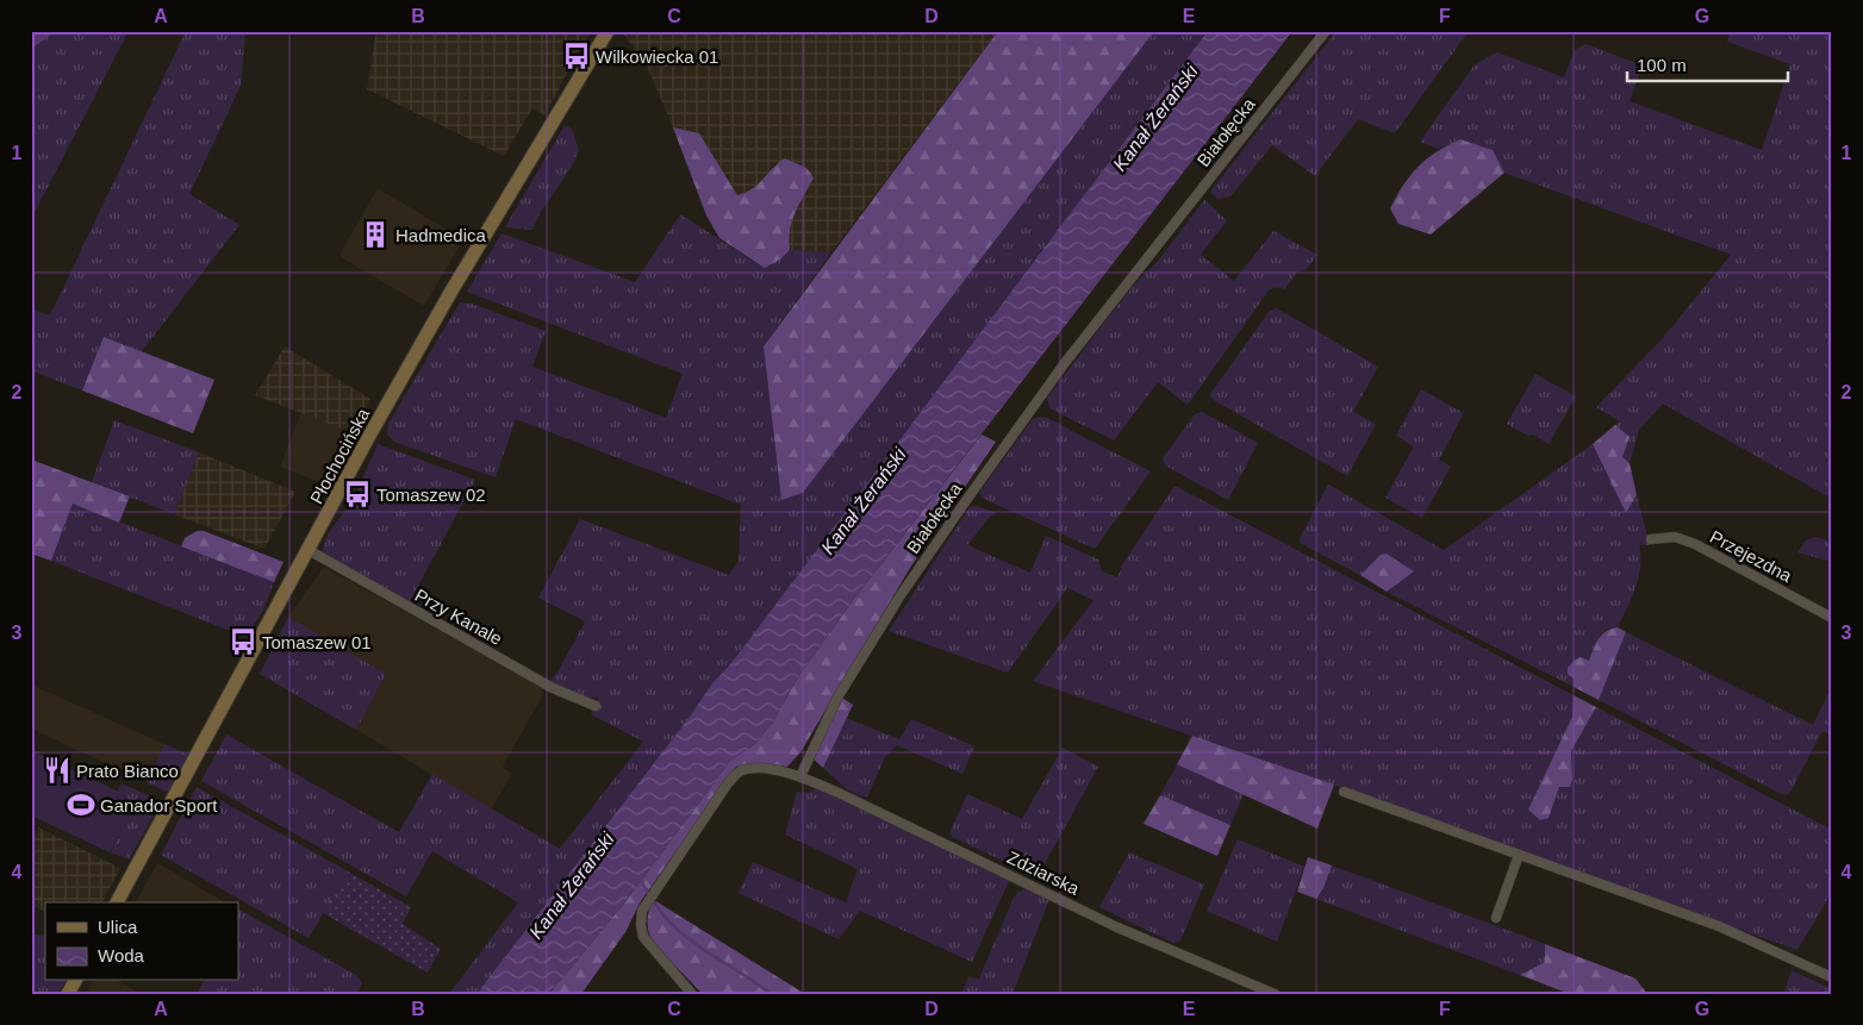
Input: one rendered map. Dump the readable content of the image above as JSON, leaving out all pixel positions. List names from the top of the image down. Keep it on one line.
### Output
{"streets":{"main road":["Płochocińska"],"street":["Białołęcka","Przejezdna","Przy Kanale","Zdziarska"]},"crossings":[["Białołęcka","Zdziarska"],["Płochocińska","Przy Kanale"]],"water":["Kanał Żerański"],"places":{"bus stop":["Wilkowiecka 01","Tomaszew 02","Tomaszew 01"],"building":["Hadmedica"],"restaurant":["Prato Bianco"],"sports":["Ganador Sport"]},"legend":["Ulica","Woda"],"scale_bar":"100 m","grid":{"columns":["A","B","C","D","E","F","G"],"rows":["1","2","3","4"]}}
